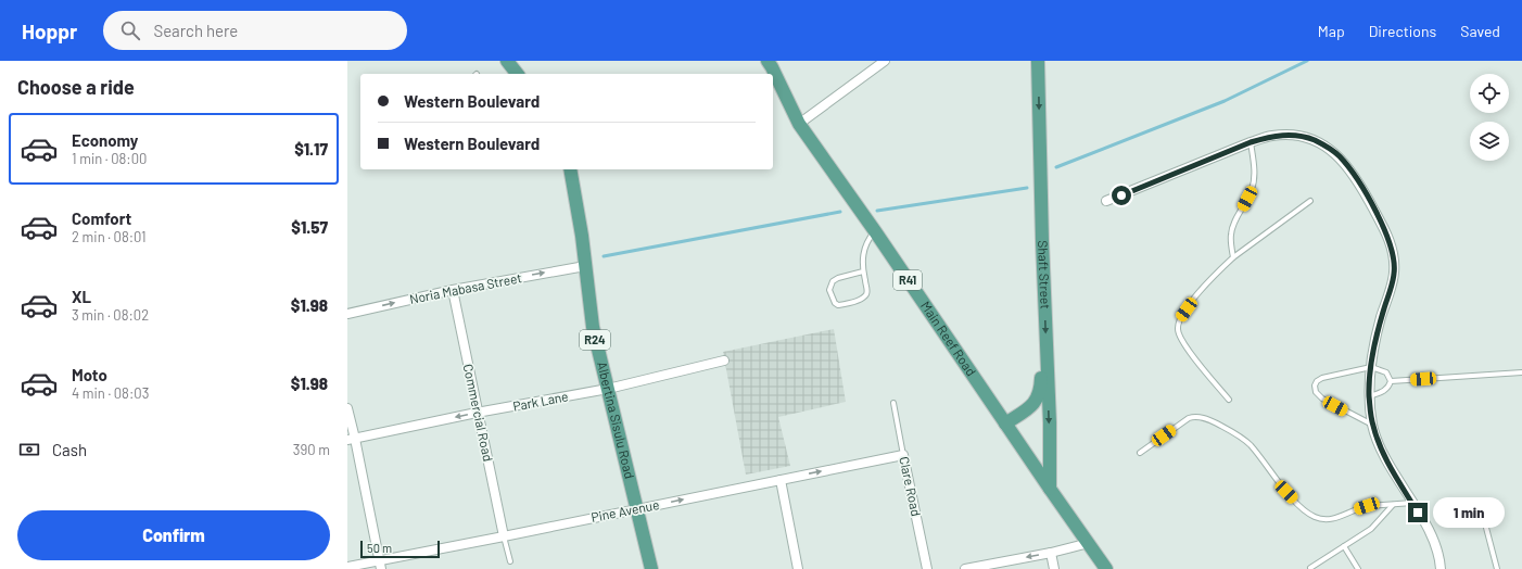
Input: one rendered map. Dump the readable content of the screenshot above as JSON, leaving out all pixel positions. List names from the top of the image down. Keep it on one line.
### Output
{"streets":{"main road":["Shaft Street","R41","Main Reef Road","R24","Albertina Sisulu Road"],"street":["Noria Mabasa Street","Park Lane","Commercial Road","Clare Road","Pine Avenue"]},"crossings":[["Shaft Street","Main Reef Road"],["Noria Mabasa Street","Commercial Road"],["Noria Mabasa Street","Albertina Sisulu Road"],["Park Lane","Commercial Road"],["Park Lane","Albertina Sisulu Road"],["Commercial Road","Pine Avenue"],["Albertina Sisulu Road","Pine Avenue"],["Clare Road","Pine Avenue"]],"one_way":["Shaft Street","Noria Mabasa Street","Pine Avenue"],"scale_bar":"50 m","page":{"header":"Hoppr","search":"Search here","nav":["Map","Directions","Saved"],"heading":"Choose a ride","banner":["Western Boulevard","Western Boulevard"],"list":[{"name":"Economy","note":"1 min · 08:00","value":"$1.17"},{"name":"Comfort","note":"2 min · 08:01","value":"$1.57"},{"name":"XL","note":"3 min · 08:02","value":"$1.98"},{"name":"Moto","note":"4 min · 08:03","value":"$1.98"}],"pay":["Cash","390 m"],"bubble":"1 min","buttons":"Confirm","scale":"50 m"}}
